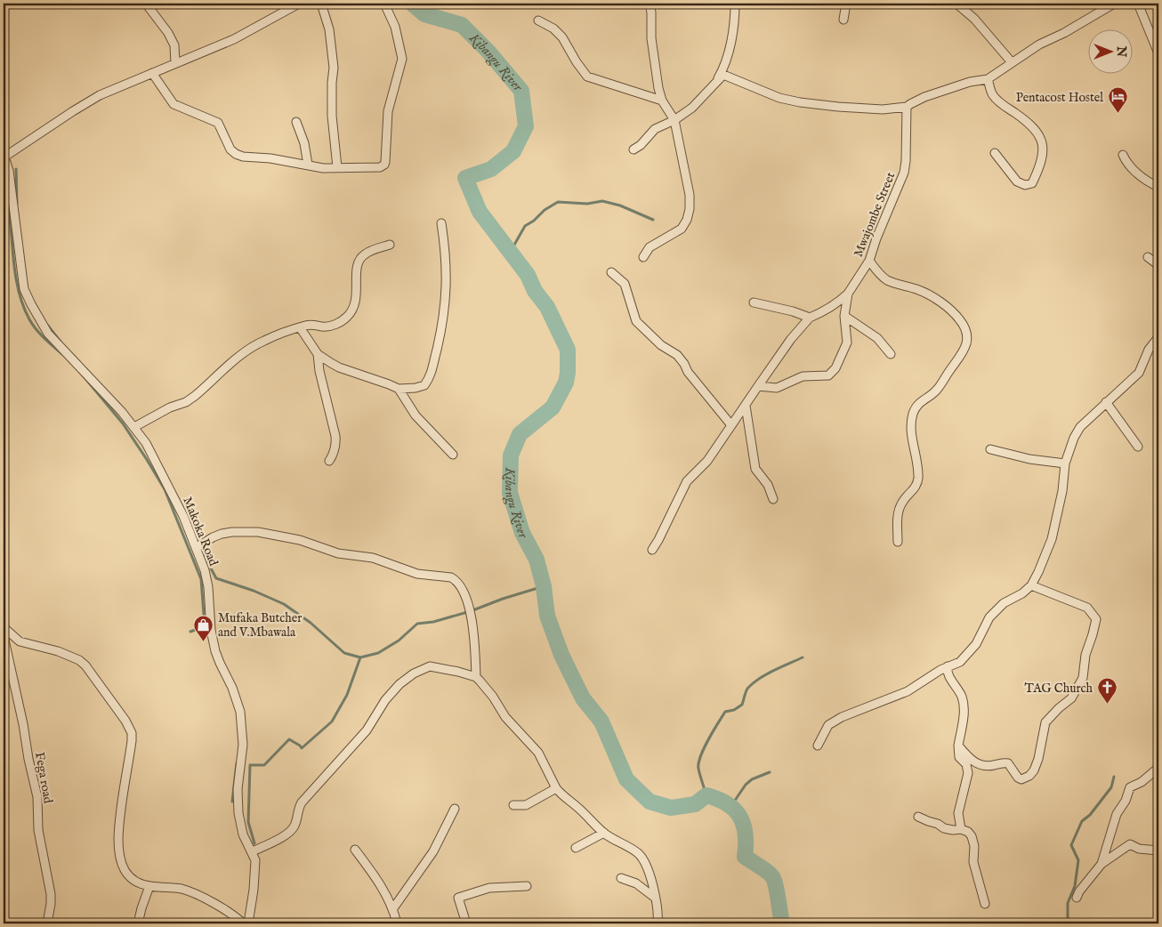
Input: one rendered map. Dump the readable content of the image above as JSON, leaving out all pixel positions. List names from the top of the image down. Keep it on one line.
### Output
{"streets":{"street":["Mwajombe Street","Makoka Road","Fega road"]},"water":["Kibangu River"],"places":{"hotel":["Pentacost Hostel"],"shop":["Mufaka Butcher and V.Mbawala"],"church":["TAG Church"]},"north":"right"}
